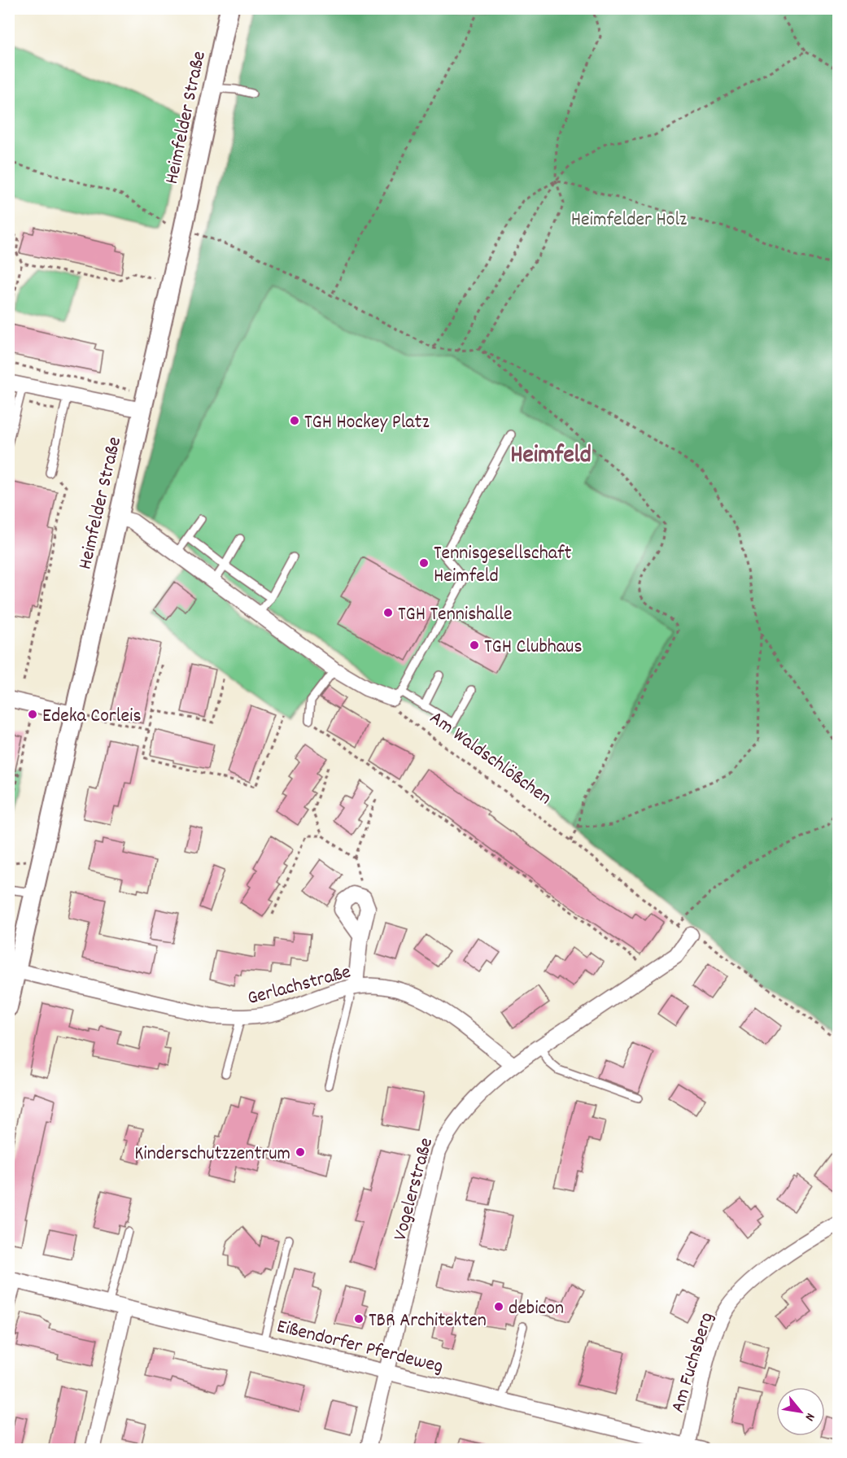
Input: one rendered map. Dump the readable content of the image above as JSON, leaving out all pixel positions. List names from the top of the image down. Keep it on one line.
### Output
{"streets":{"street":["Heimfelder Straße","Gerlachstraße","Vogelerstraße","Eißendorfer Pferdeweg","Am Fuchsberg"],"path":["Am Waldschlößchen"]},"crossings":[["Heimfelder Straße","Gerlachstraße"],["Am Waldschlößchen","Vogelerstraße"],["Gerlachstraße","Vogelerstraße"],["Vogelerstraße","Eißendorfer Pferdeweg"],["Eißendorfer Pferdeweg","Am Fuchsberg"]],"districts":["Heimfeld"],"parks":["Heimfelder Holz"],"places":["TGH Hockey Platz","Tennisgesellschaft Heimfeld","TGH Tennishalle","TGH Clubhaus","Edeka Corleis","Kinderschutzzentrum","debicon","TBR Architekten"],"north":"bottom right"}
